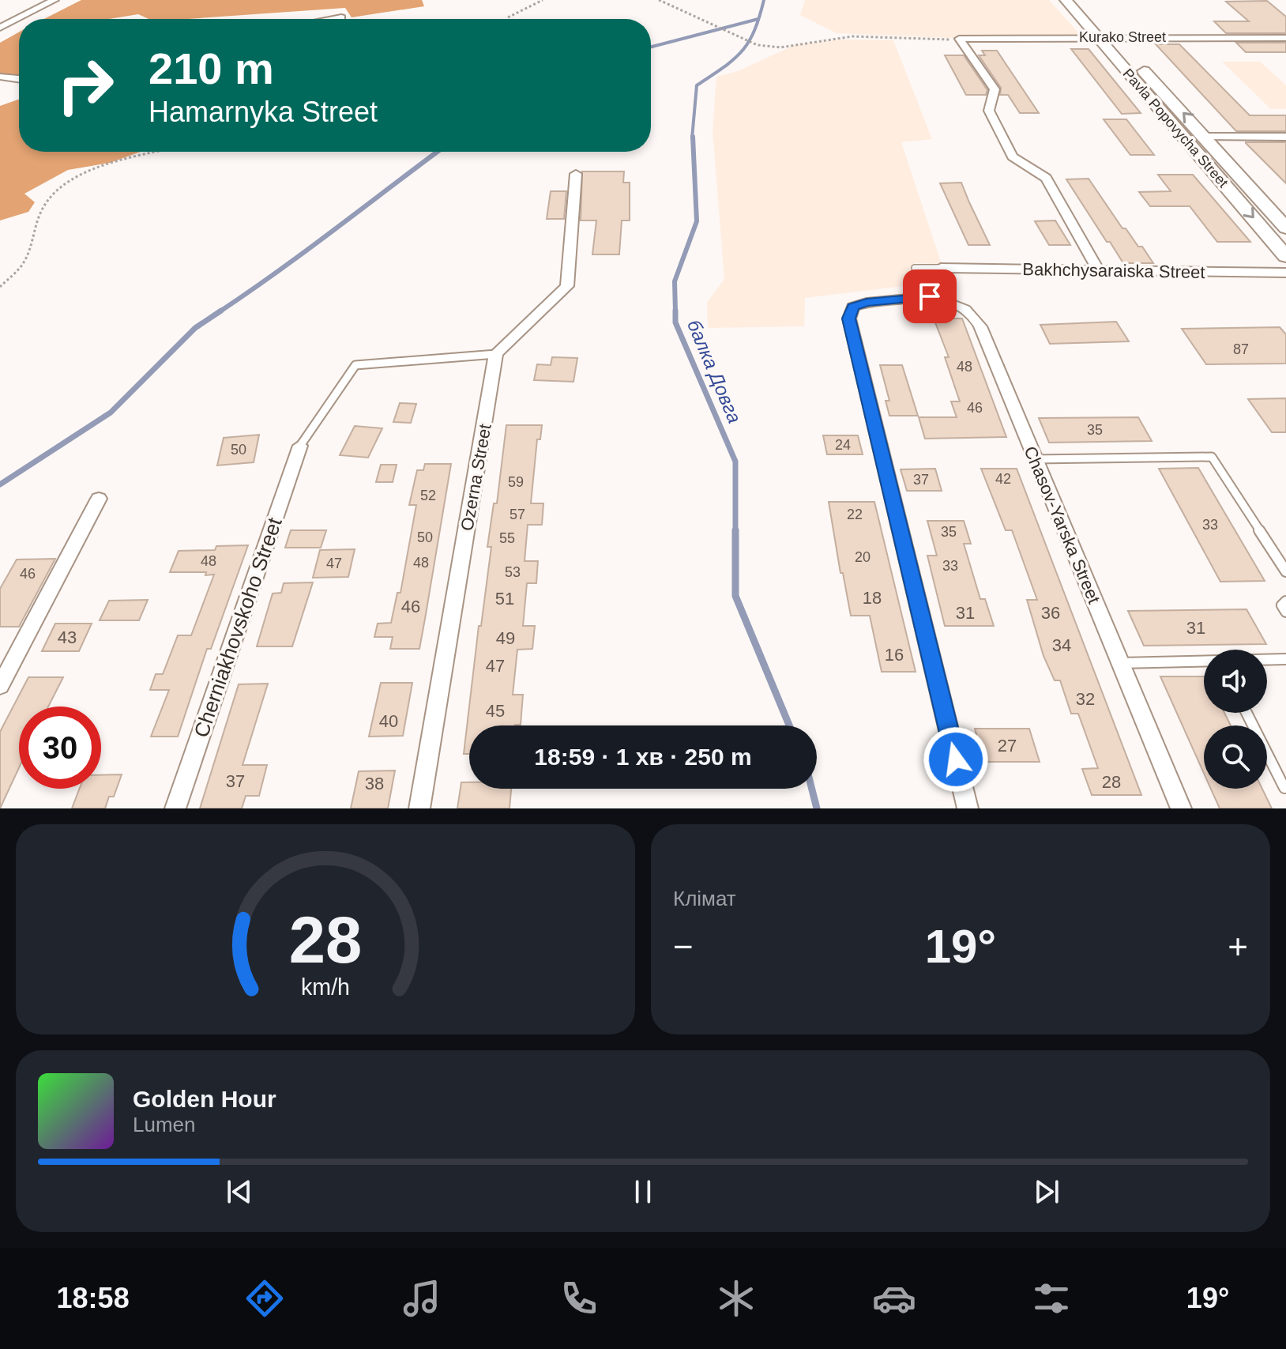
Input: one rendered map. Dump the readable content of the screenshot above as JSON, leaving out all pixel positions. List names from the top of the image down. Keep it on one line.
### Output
{"streets":{"main road":["Pavla Popovycha Street"],"street":["Kurako Street","Bakhchysaraiska Street","Ozerna Street","Chasov-Yarska Street","Cherniakhovskoho Street"]},"crossings":[["Kurako Street","Pavla Popovycha Street"]],"water":["балка Довга"],"house_numbers":["87","48","46","35","24","50","42","37","59","52","57","22","33","35","50","55","20","48","48","47","33","53","46","18","51","46","31","36","31","43","49","34","16","47","32","45","40","27","37","28","38"],"page":{"turn":["210 m","Hamarnyka Street"],"limit":"30","trip":"18:59 · 1 хв · 250 m","tile":"Клімат","heat":["−","19°","+"],"song":["Golden Hour","Lumen"],"tabs":["18:58","19°"],"gauge":["28","km/h"]}}
